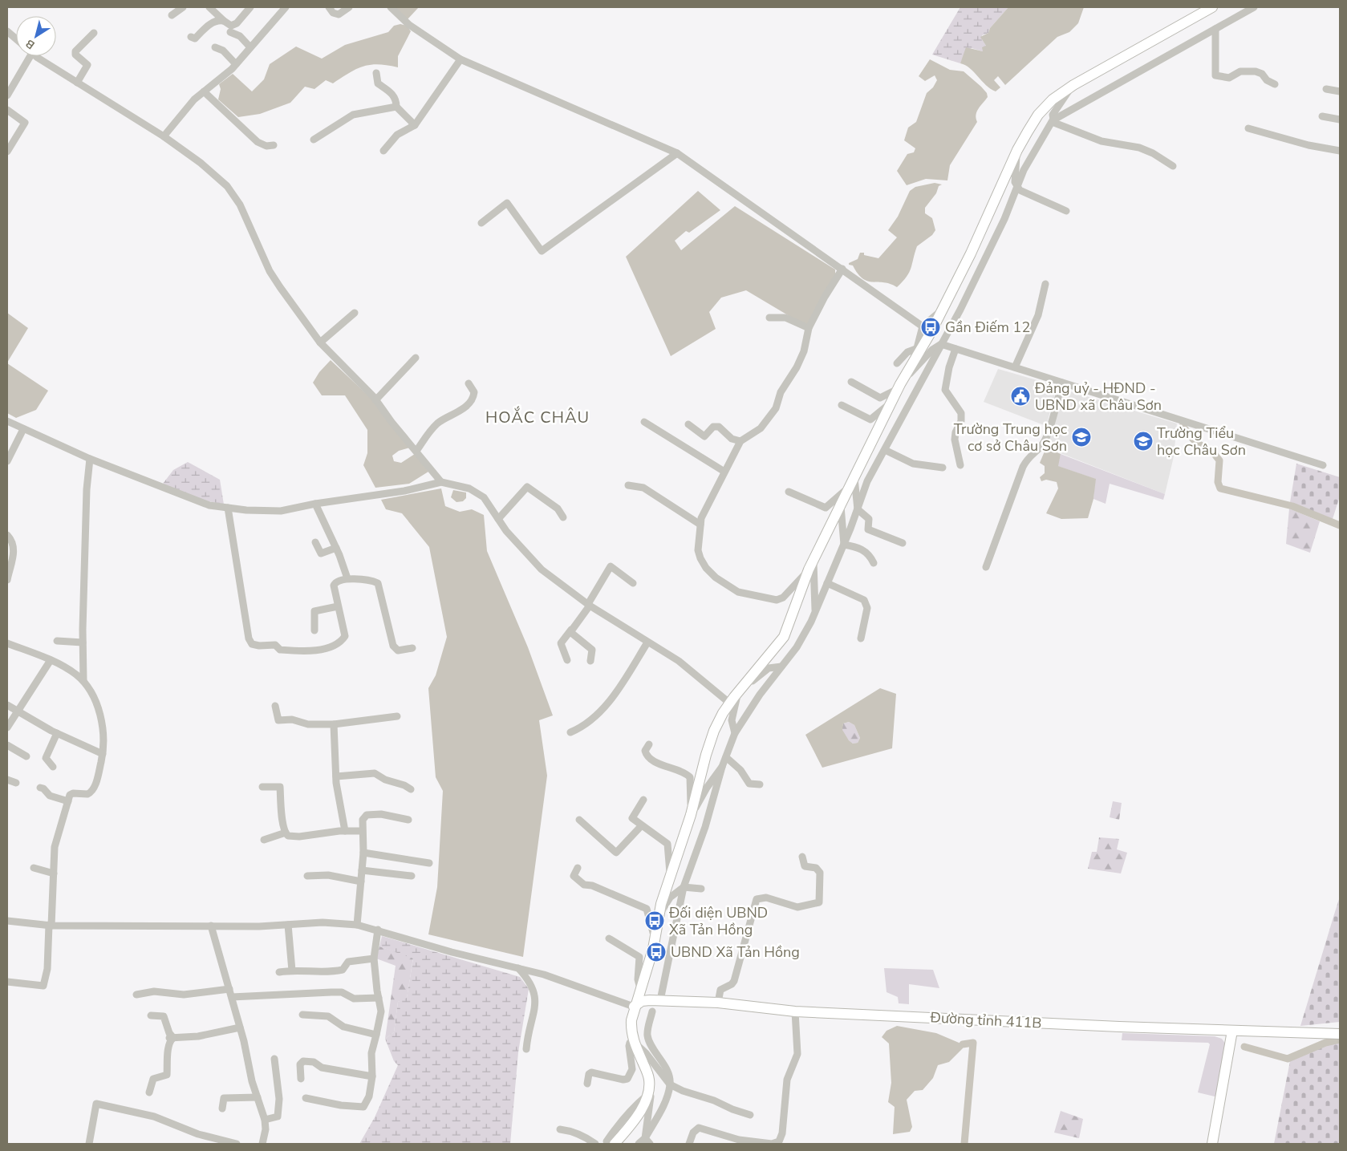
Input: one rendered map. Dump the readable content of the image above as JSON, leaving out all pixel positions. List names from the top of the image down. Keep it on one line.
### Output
{"streets":{"main road":["Đường tỉnh 411B"]},"districts":["HOẮC CHÂU"],"places":{"bus stop":["Gần Điếm 12","Đối diện UBND Xã Tản Hồng","UBND Xã Tản Hồng"],"public building":["Đảng uỷ - HĐND - UBND xã Châu Sơn"],"school or university":["Trường Trung học cơ sở Châu Sơn","Trường Tiểu học Châu Sơn"]},"north":"bottom left"}
